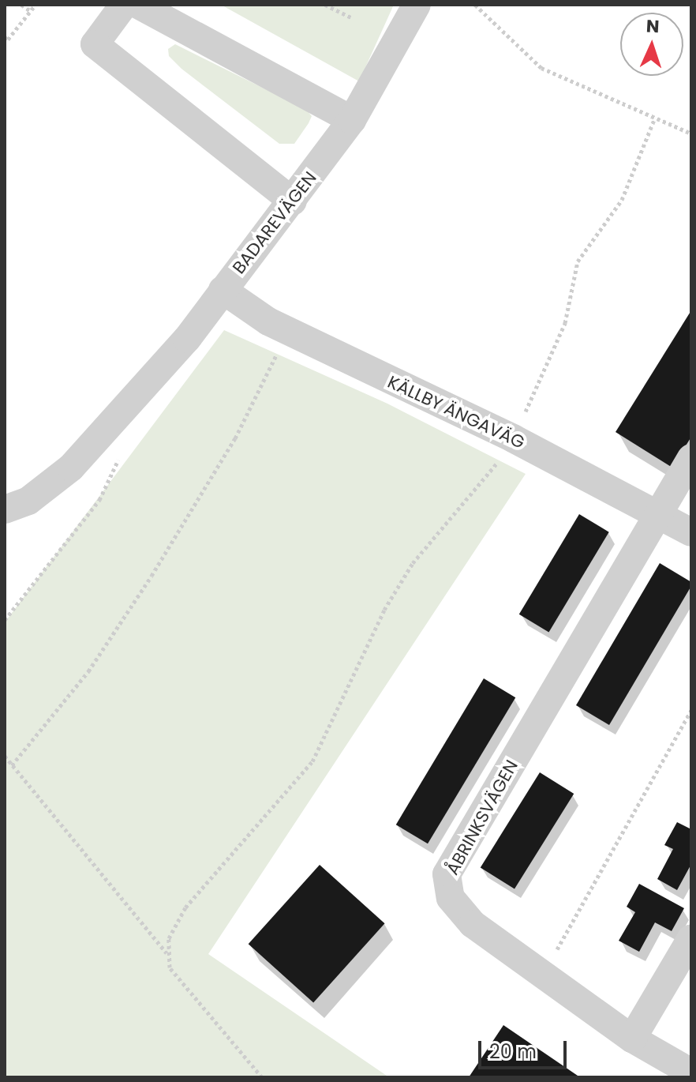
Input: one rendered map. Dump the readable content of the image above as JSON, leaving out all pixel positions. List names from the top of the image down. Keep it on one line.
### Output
{"streets":{"street":["BADAREVÄGEN","KÄLLBY ÄNGAVÄG","ÅBRINKSVÄGEN"]},"crossings":[["BADAREVÄGEN","KÄLLBY ÄNGAVÄG"],["KÄLLBY ÄNGAVÄG","ÅBRINKSVÄGEN"]],"scale_bar":"20 m","north":"top"}
